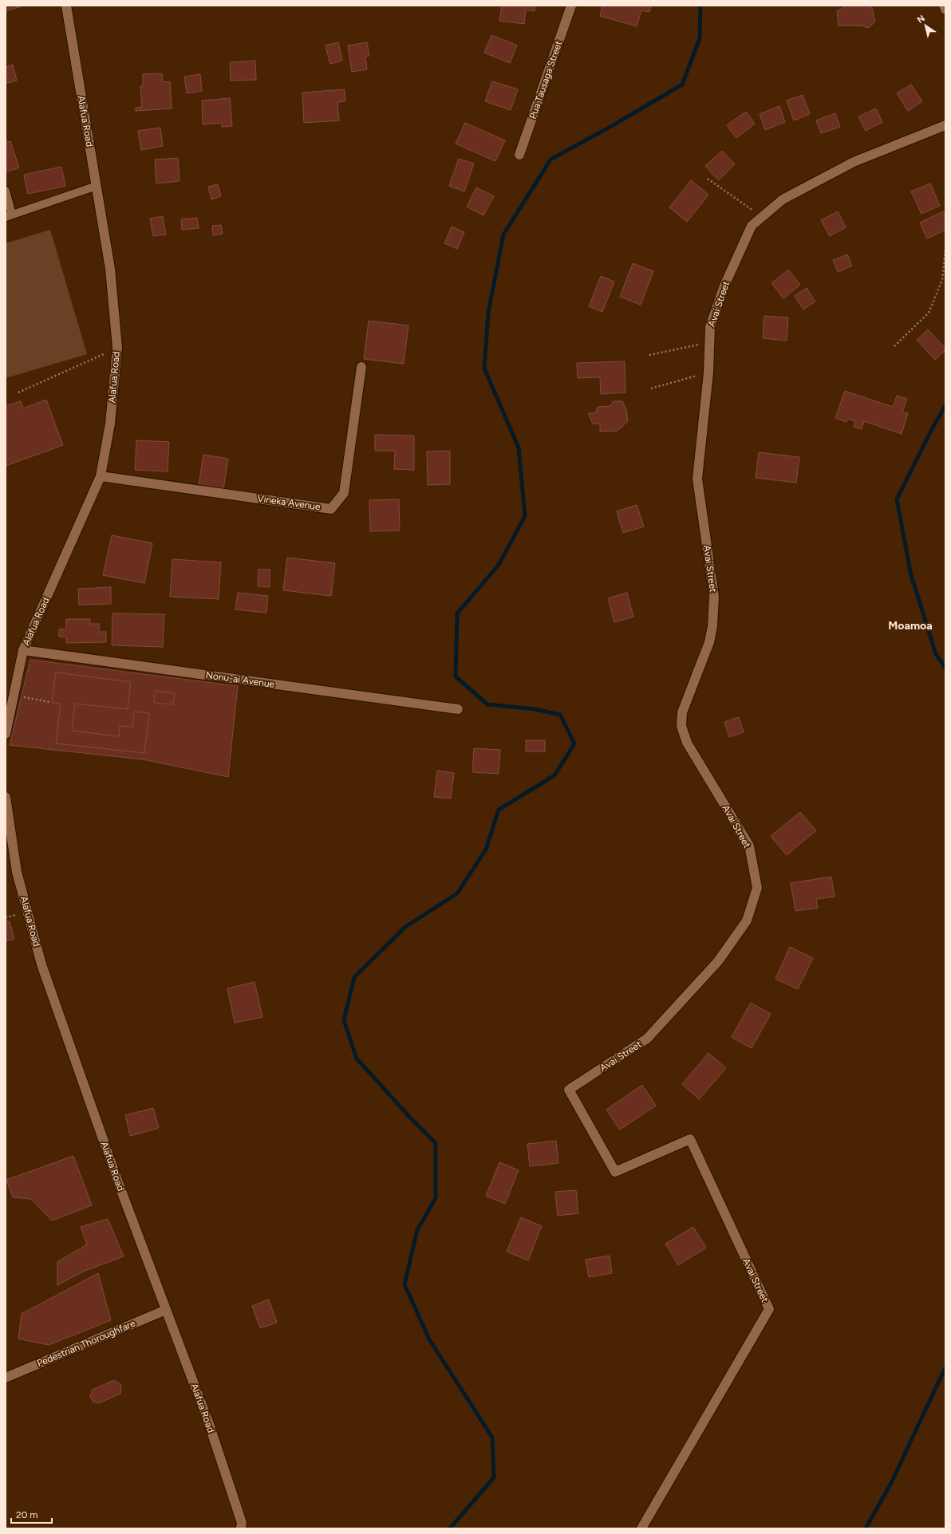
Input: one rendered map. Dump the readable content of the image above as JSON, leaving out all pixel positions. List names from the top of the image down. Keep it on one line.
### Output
{"streets":{"street":["Pua Tausaga Street","Alafua Road","Avai Street","Vineka Avenue","Nonu-ai Avenue","Pedestrian Thoroughfare"]},"crossings":[["Alafua Road","Vineka Avenue"],["Alafua Road","Nonu-ai Avenue"],["Alafua Road","Pedestrian Thoroughfare"]],"districts":["Moamoa"],"scale_bar":"20 m","north":"top left"}
